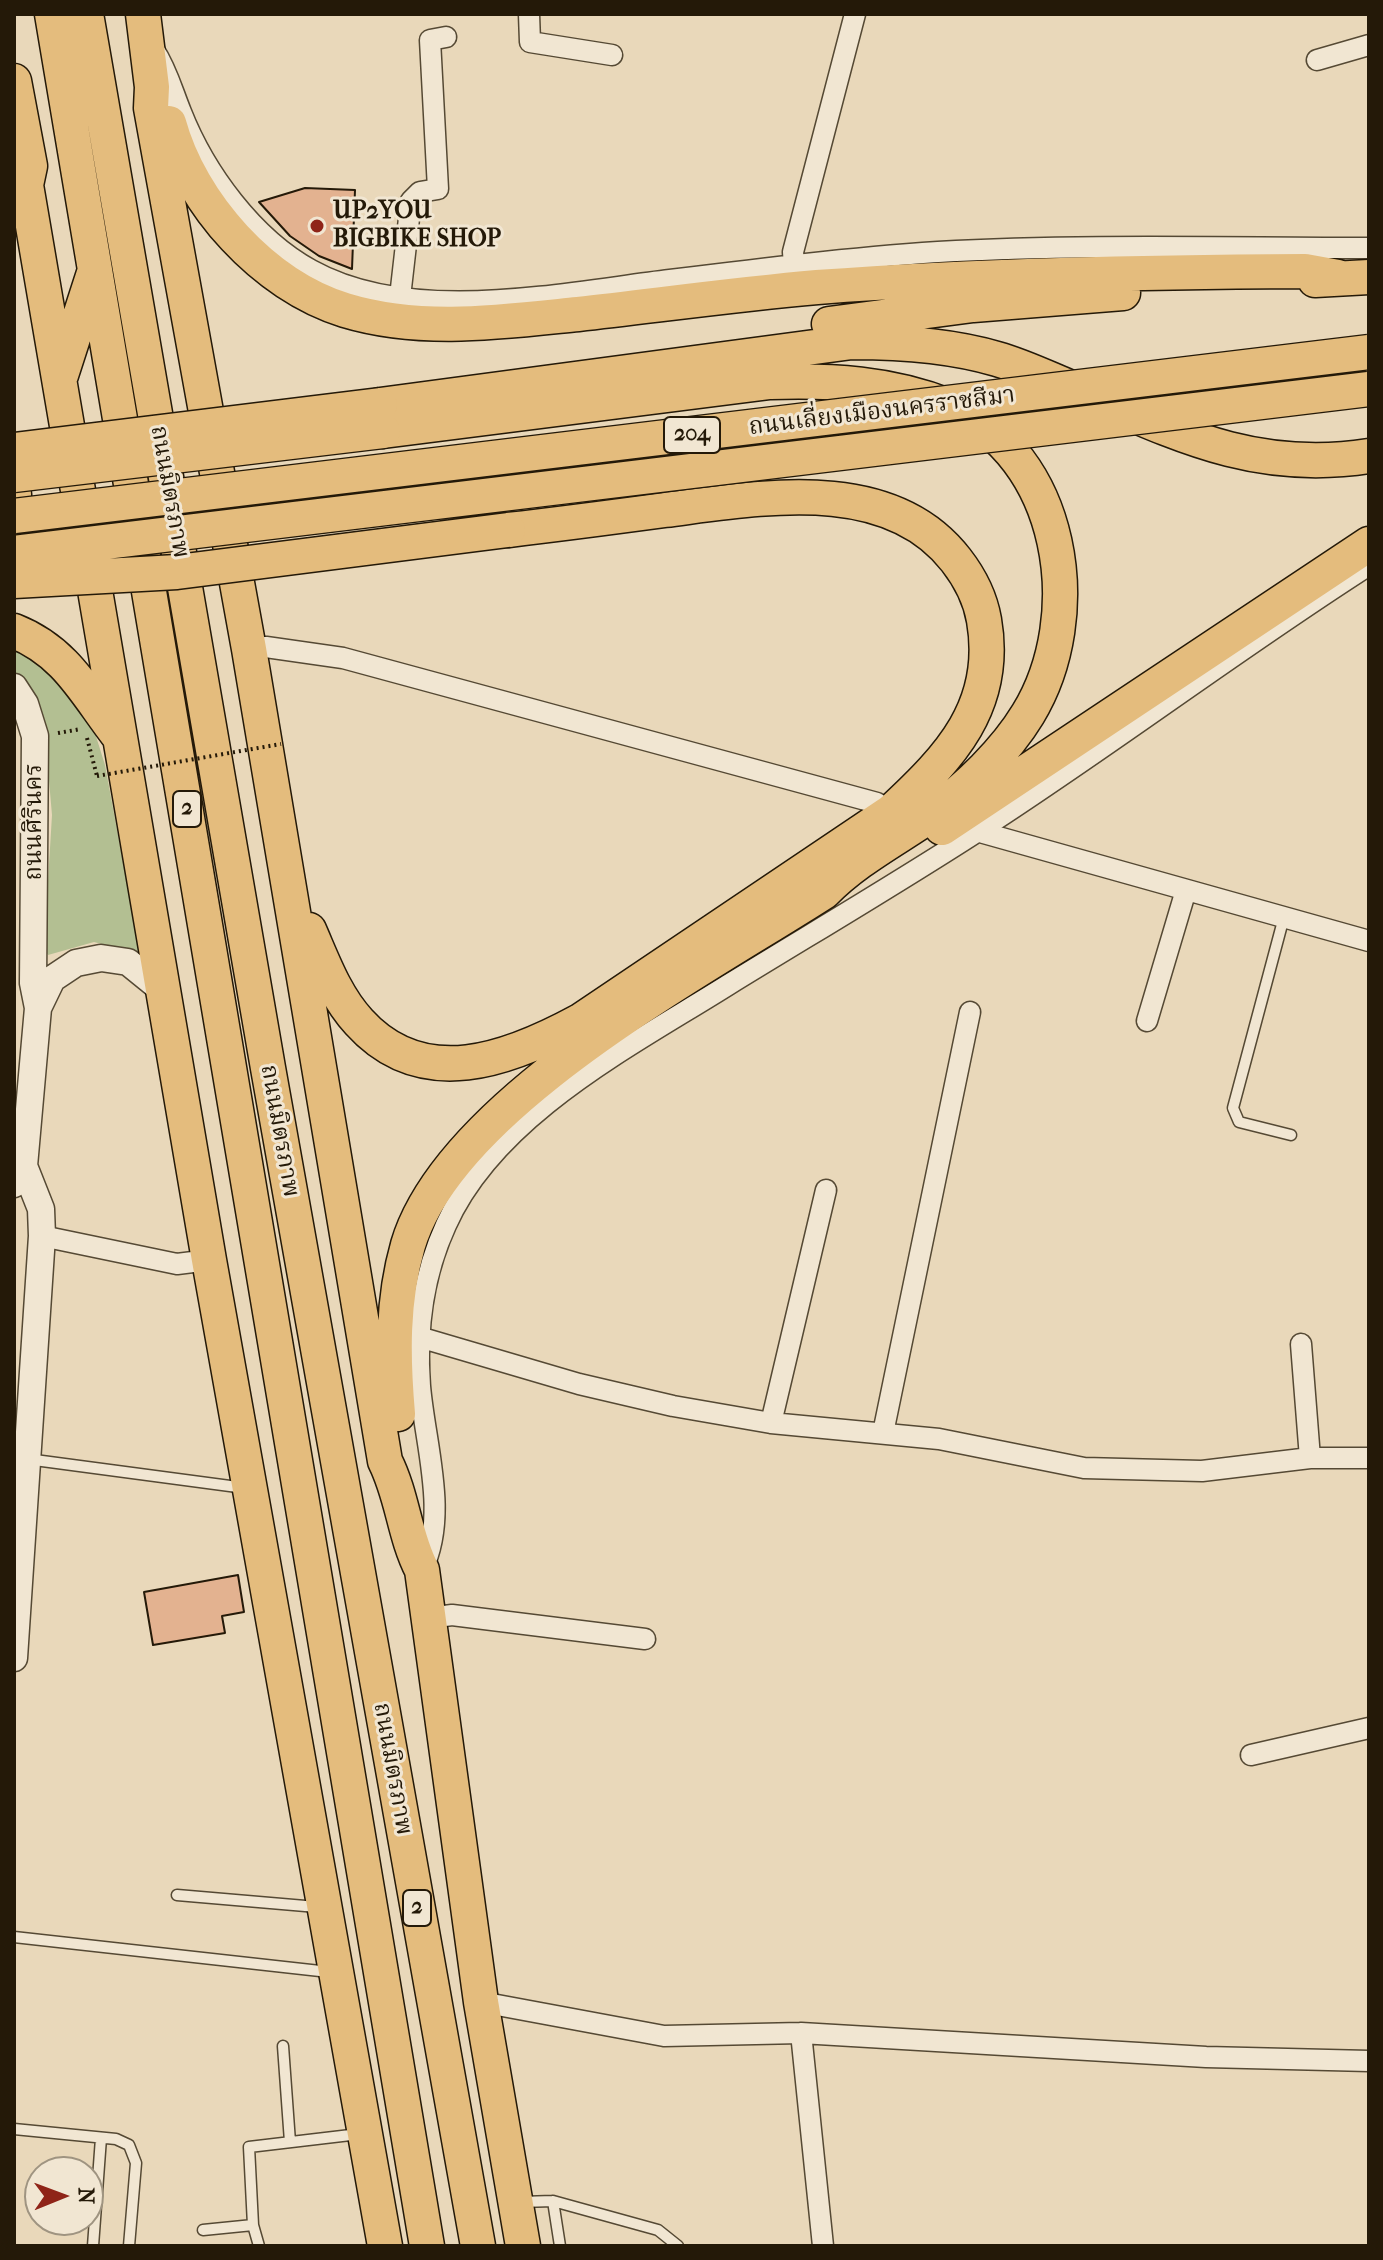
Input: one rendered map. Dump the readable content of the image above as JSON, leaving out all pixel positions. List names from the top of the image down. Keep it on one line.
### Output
{"streets":{"highway":["ถนนเลี่ยงเมืองนครราชสีมา","204","ถนนมิตรภาพ","2"],"street":["ถนนศิรินคร"]},"places":["UP2YOU BIGBIKE SHOP"],"north":"right"}
